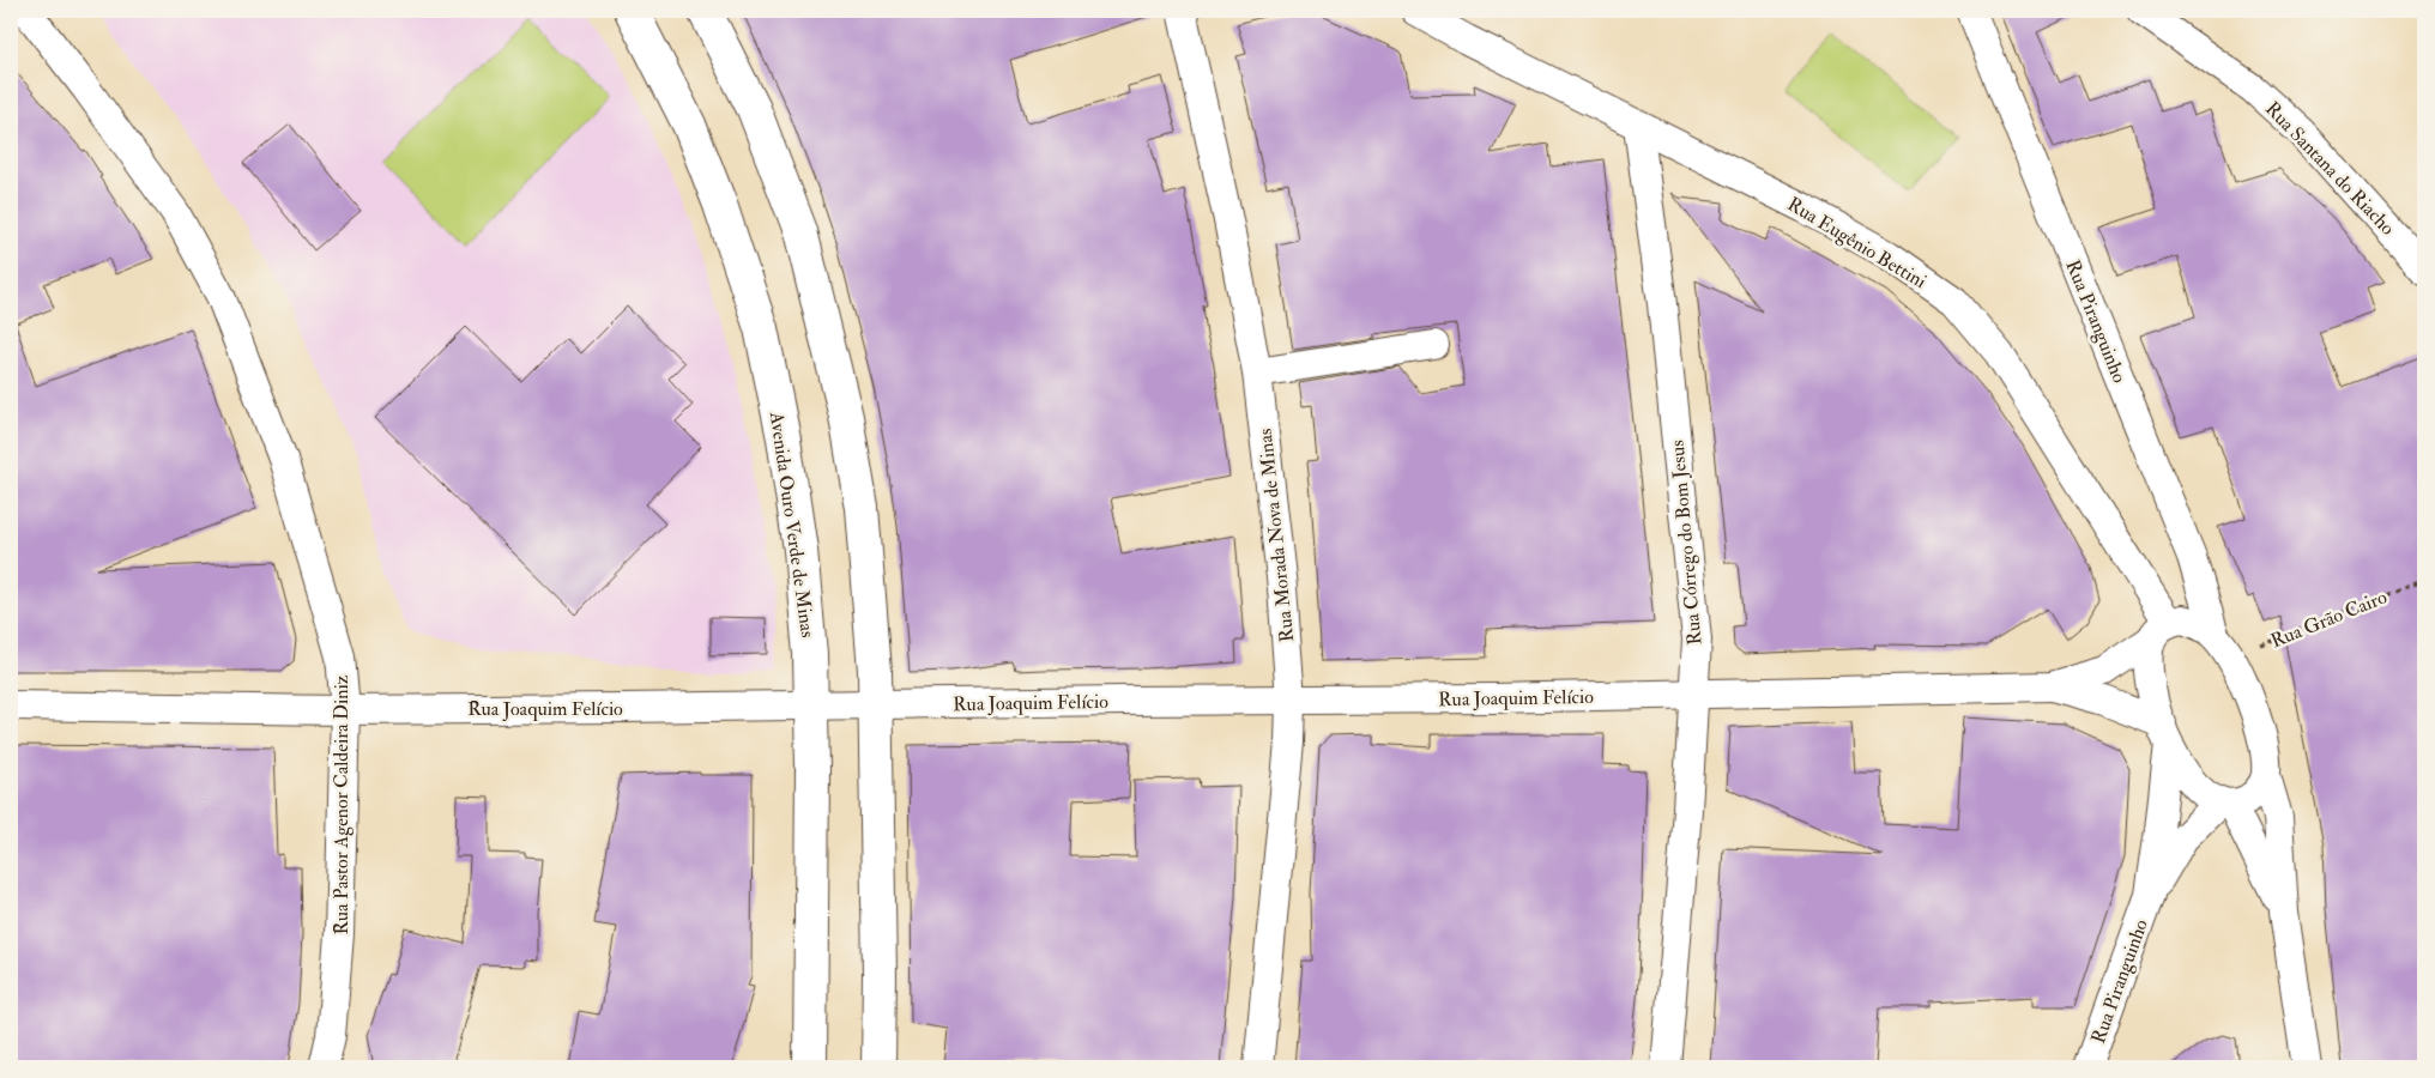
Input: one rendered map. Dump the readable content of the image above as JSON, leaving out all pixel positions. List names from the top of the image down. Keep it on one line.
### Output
{"streets":{"street":["Rua Santana do Riacho","Rua Eugênio Bettini","Rua Piranguinho","Avenida Ouro Verde de Minas","Rua Morada Nova de Minas","Rua Córrego do Bom Jesus","Rua Joaquim Felício","Rua Pastor Agenor Caldeira Diniz"],"path":["Rua Grão Cairo"]},"crossings":[["Rua Eugênio Bettini","Rua Córrego do Bom Jesus"],["Rua Eugênio Bettini","Rua Joaquim Felício"],["Rua Piranguinho","Rua Joaquim Felício"],["Avenida Ouro Verde de Minas","Rua Joaquim Felício"],["Rua Morada Nova de Minas","Rua Joaquim Felício"],["Rua Córrego do Bom Jesus","Rua Joaquim Felício"],["Rua Joaquim Felício","Rua Pastor Agenor Caldeira Diniz"]]}
